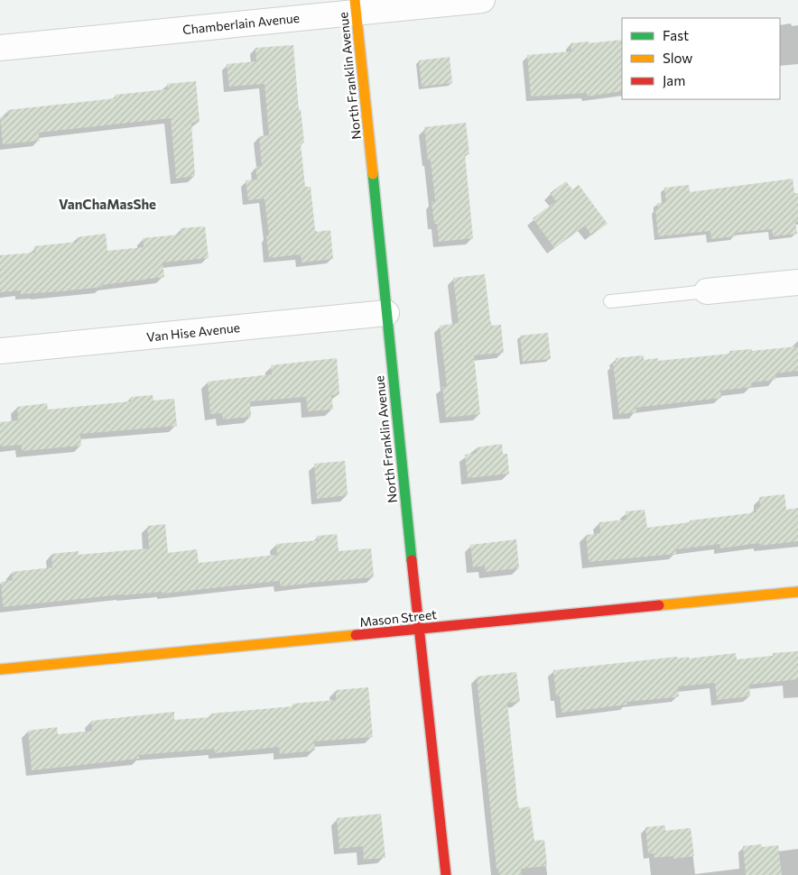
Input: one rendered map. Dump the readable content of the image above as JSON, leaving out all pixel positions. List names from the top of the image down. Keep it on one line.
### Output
{"streets":{"street":["Chamberlain Avenue","North Franklin Avenue","Van Hise Avenue","Mason Street"]},"crossings":[["Chamberlain Avenue","North Franklin Avenue"],["North Franklin Avenue","Van Hise Avenue"],["North Franklin Avenue","Mason Street"]],"districts":["VanChaMasShe"],"legend":["Fast","Slow","Jam"]}
